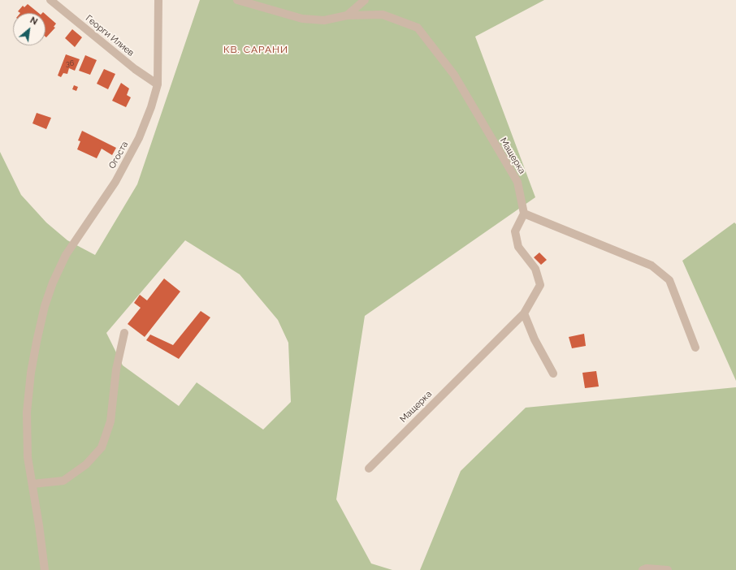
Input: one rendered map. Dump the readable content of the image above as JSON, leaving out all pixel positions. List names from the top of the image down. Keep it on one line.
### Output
{"streets":{"street":["Георги Илиев","Огоста","Мащерка"]},"crossings":[["Георги Илиев","Огоста"]],"districts":["КВ. САРАНИ"],"house_numbers":["36"],"north":"top right"}
